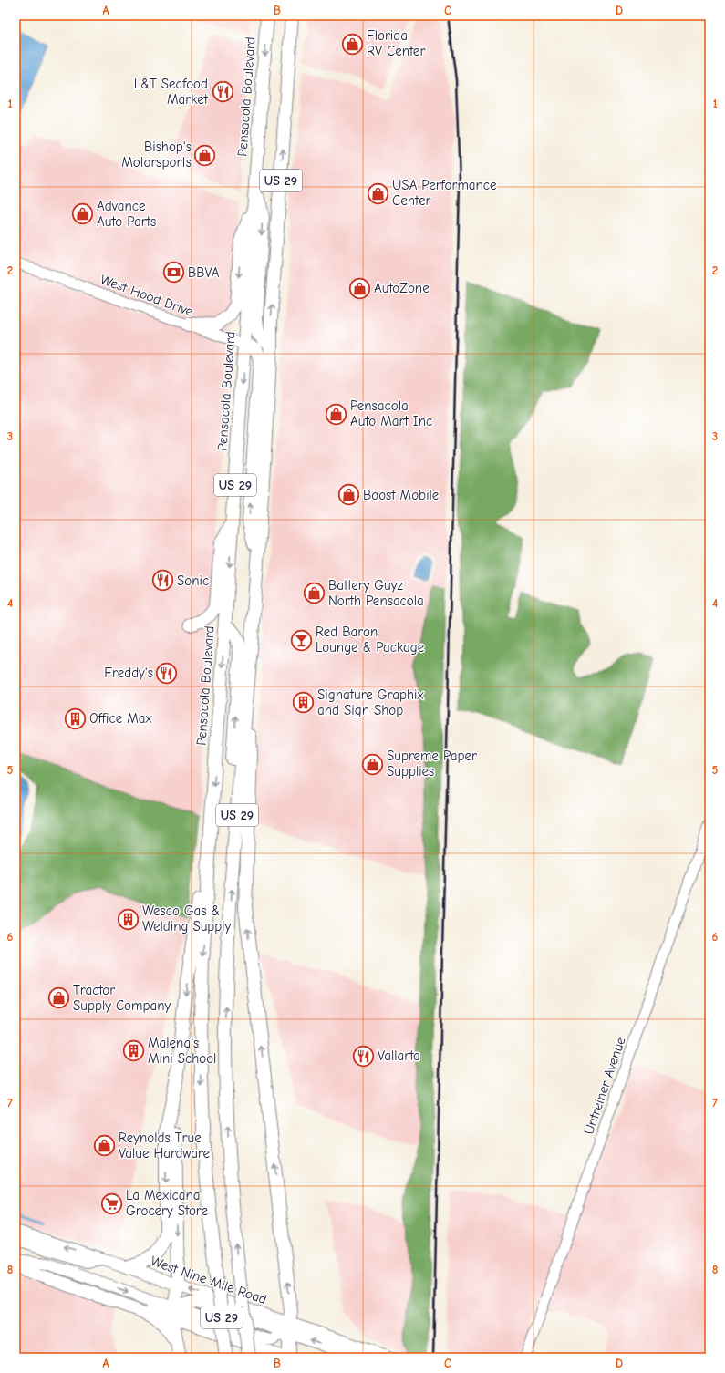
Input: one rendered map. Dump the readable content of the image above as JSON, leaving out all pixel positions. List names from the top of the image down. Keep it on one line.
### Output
{"streets":{"highway":["Pensacola Boulevard","US 29"],"main road":["West Nine Mile Road"],"street":["West Hood Drive","Untreiner Avenue"]},"crossings":[["Pensacola Boulevard","West Hood Drive"],["US 29","West Hood Drive"]],"places":{"shop":["Florida RV Center","Bishop's Motorsports","USA Performance Center","Advance Auto Parts","AutoZone","Pensacola Auto Mart Inc","Boost Mobile","Battery Guyz North Pensacola","Supreme Paper Supplies","Tractor Supply Company","Reynolds True Value Hardware"],"restaurant":["L&T Seafood Market","Sonic","Freddy's","Vallarta"],"bank":["BBVA"],"bar":["Red Baron Lounge & Package"],"building":["Signature Graphix and Sign Shop","Office Max","Wesco Gas & Welding Supply","Malena's Mini School"],"supermarket":["La Mexicana Grocery Store"]},"grid":{"columns":["A","B","C","D"],"rows":["1","2","3","4","5","6","7","8"]}}
